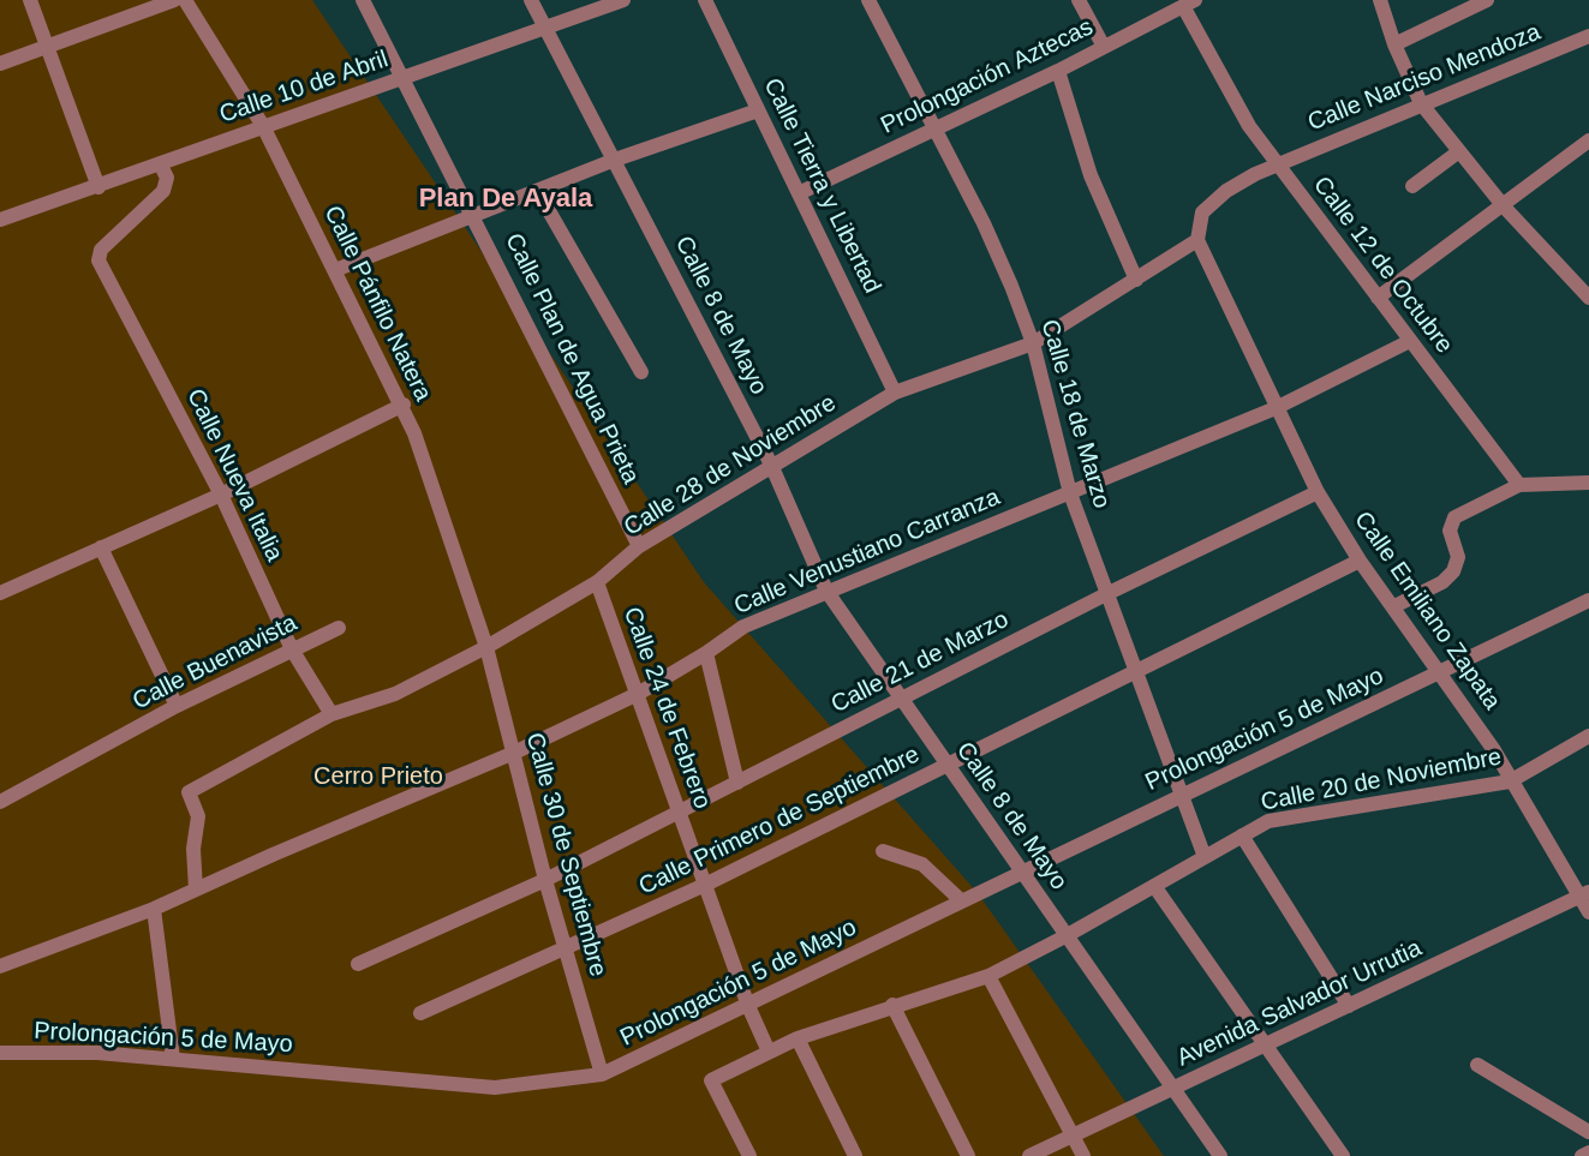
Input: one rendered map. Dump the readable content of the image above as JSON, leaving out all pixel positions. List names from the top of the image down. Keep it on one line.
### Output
{"streets":{"street":["Prolongación Aztecas","Calle Narciso Mendoza","Calle 10 de Abril","Calle Tierra y Libertad","Calle 12 de Octubre","Calle Pánfilo Natera","Calle 8 de Mayo","Calle Plan de Agua Prieta","Calle 18 de Marzo","Calle 28 de Noviembre","Calle Nueva Italia","Calle Venustiano Carranza","Calle Emiliano Zapata","Calle Buenavista","Calle 21 de Marzo","Calle 24 de Febrero","Prolongación 5 de Mayo","Calle 20 de Noviembre","Calle Primero de Septiembre","Calle 30 de Septiembre","Avenida Salvador Urrutia"]},"crossings":[["Prolongación Aztecas","Calle Tierra y Libertad"],["Prolongación Aztecas","Calle 12 de Octubre"],["Prolongación Aztecas","Calle 18 de Marzo"],["Calle Narciso Mendoza","Calle 12 de Octubre"],["Calle 10 de Abril","Calle Pánfilo Natera"],["Calle 10 de Abril","Calle 8 de Mayo"],["Calle 10 de Abril","Calle Plan de Agua Prieta"],["Calle 10 de Abril","Calle Nueva Italia"],["Calle Tierra y Libertad","Calle 28 de Noviembre"],["Calle 12 de Octubre","Calle Venustiano Carranza"],["Calle Pánfilo Natera","Calle 28 de Noviembre"],["Calle Pánfilo Natera","Calle 30 de Septiembre"],["Calle 8 de Mayo","Calle 28 de Noviembre"],["Calle 8 de Mayo","Calle Venustiano Carranza"],["Calle 8 de Mayo","Calle 21 de Marzo"],["Calle 8 de Mayo","Prolongación 5 de Mayo"],["Calle 8 de Mayo","Calle 20 de Noviembre"],["Calle 8 de Mayo","Calle Primero de Septiembre"],["Calle 8 de Mayo","Avenida Salvador Urrutia"],["Calle Plan de Agua Prieta","Calle 28 de Noviembre"],["Calle 18 de Marzo","Calle 28 de Noviembre"],["Calle 18 de Marzo","Calle Venustiano Carranza"],["Calle 18 de Marzo","Calle 21 de Marzo"],["Calle 18 de Marzo","Prolongación 5 de Mayo"],["Calle 18 de Marzo","Calle 20 de Noviembre"],["Calle 18 de Marzo","Calle Primero de Septiembre"],["Calle 28 de Noviembre","Calle Nueva Italia"],["Calle 28 de Noviembre","Calle Venustiano Carranza"],["Calle 28 de Noviembre","Calle Emiliano Zapata"],["Calle 28 de Noviembre","Calle 24 de Febrero"],["Calle 28 de Noviembre","Calle 30 de Septiembre"],["Calle Nueva Italia","Calle Buenavista"],["Calle Venustiano Carranza","Calle Emiliano Zapata"],["Calle Venustiano Carranza","Calle 24 de Febrero"],["Calle Venustiano Carranza","Calle 30 de Septiembre"],["Calle Emiliano Zapata","Calle 21 de Marzo"],["Calle Emiliano Zapata","Prolongación 5 de Mayo"],["Calle Emiliano Zapata","Calle 20 de Noviembre"],["Calle Emiliano Zapata","Calle Primero de Septiembre"],["Calle Emiliano Zapata","Avenida Salvador Urrutia"],["Calle 21 de Marzo","Calle 24 de Febrero"],["Calle 21 de Marzo","Calle 30 de Septiembre"],["Calle 24 de Febrero","Prolongación 5 de Mayo"],["Calle 24 de Febrero","Calle 20 de Noviembre"],["Calle 24 de Febrero","Calle Primero de Septiembre"],["Prolongación 5 de Mayo","Calle 30 de Septiembre"],["Calle Primero de Septiembre","Calle 30 de Septiembre"]],"districts":["Plan De Ayala"],"parks":["Cerro Prieto"]}
